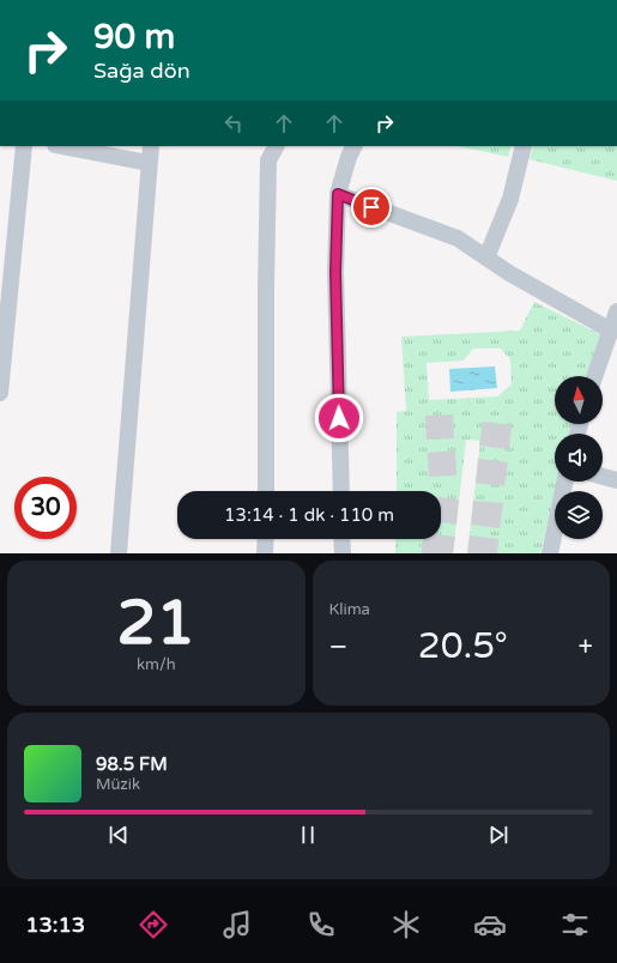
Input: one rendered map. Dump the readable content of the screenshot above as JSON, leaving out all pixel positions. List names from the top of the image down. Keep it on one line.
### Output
{"north":"top","page":{"turn":["90 m","Sağa dön"],"limit":"30","trip":"13:14 · 1 dk · 110 m","tile":[["21","km/h"],"Klima"],"heat":["−","20.5°","+"],"song":["98.5 FM","Müzik"],"tabs":"13:13"}}
